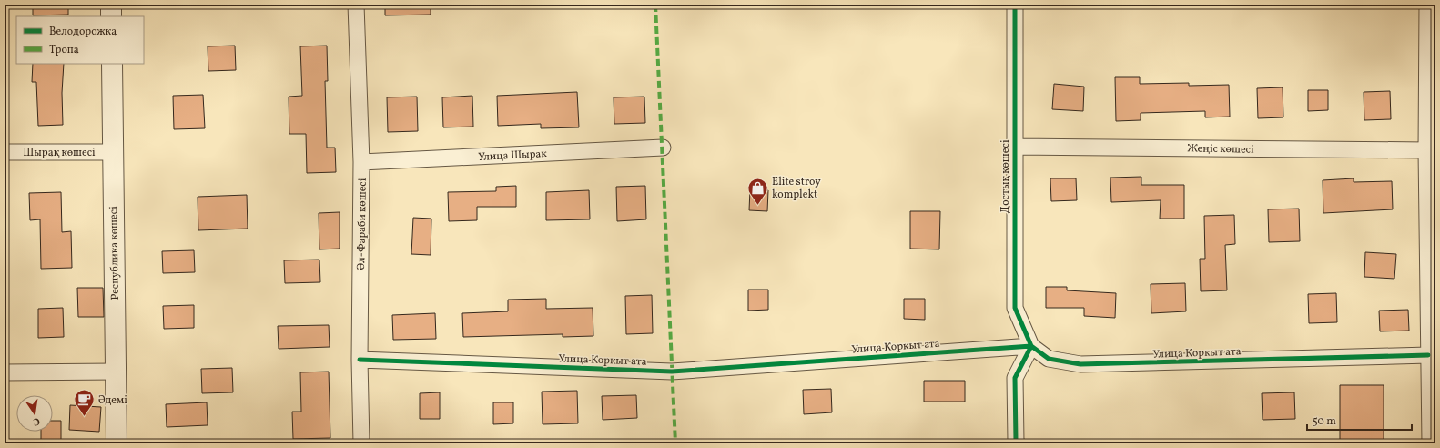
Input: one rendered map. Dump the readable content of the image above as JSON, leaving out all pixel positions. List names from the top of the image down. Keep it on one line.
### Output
{"streets":{"street":["Жеңіс көшесі","Шырақ көшесі","Улица Шырак","Достық көшесі","Әл-Фараби көшесі","Республика көшесі","Улица Коркыт ата"]},"crossings":[["Жеңіс көшесі","Достық көшесі"],["Шырақ көшесі","Республика көшесі"],["Улица Шырак","Әл-Фараби көшесі"],["Достық көшесі","Улица Коркыт ата"],["Әл-Фараби көшесі","Улица Коркыт ата"]],"places":{"shop":["Elite stroy komplekt"],"cafe":["Әдемі"]},"legend":["Велодорожка","Тропа"],"scale_bar":"50 m","north":"bottom"}
